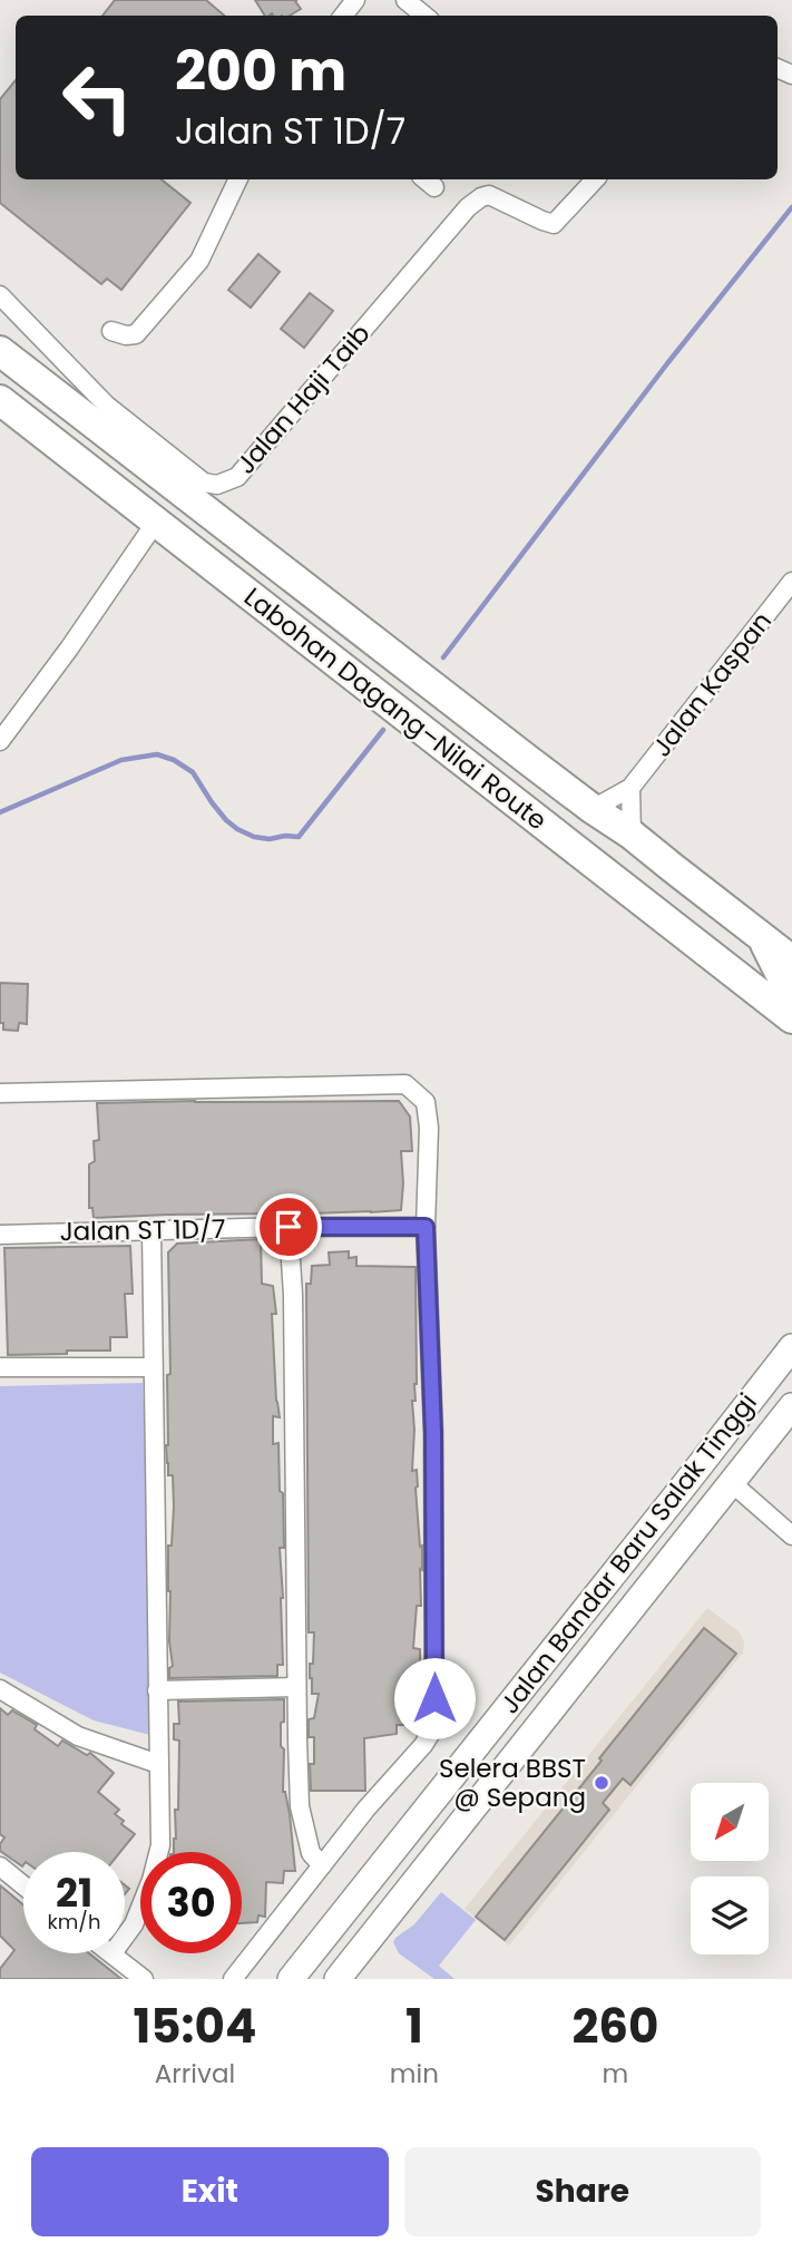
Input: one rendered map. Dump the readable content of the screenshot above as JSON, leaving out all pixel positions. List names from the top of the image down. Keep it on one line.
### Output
{"streets":{"main road":["Labohan Dagang–Nilai Route","Jalan Bandar Baru Salak Tinggi"],"street":["Jalan Haji Taib","Jalan Kaspan","Jalan ST 1D/7"]},"places":["Selera BBST @ Sepang"],"north":"bottom left","page":{"turn":["200 m","Jalan ST 1D/7"],"speed":"21 km/h","limit":"30","eta":["15:04","Arrival","1","min","260","m"],"buttons":["Exit","Share"]}}
